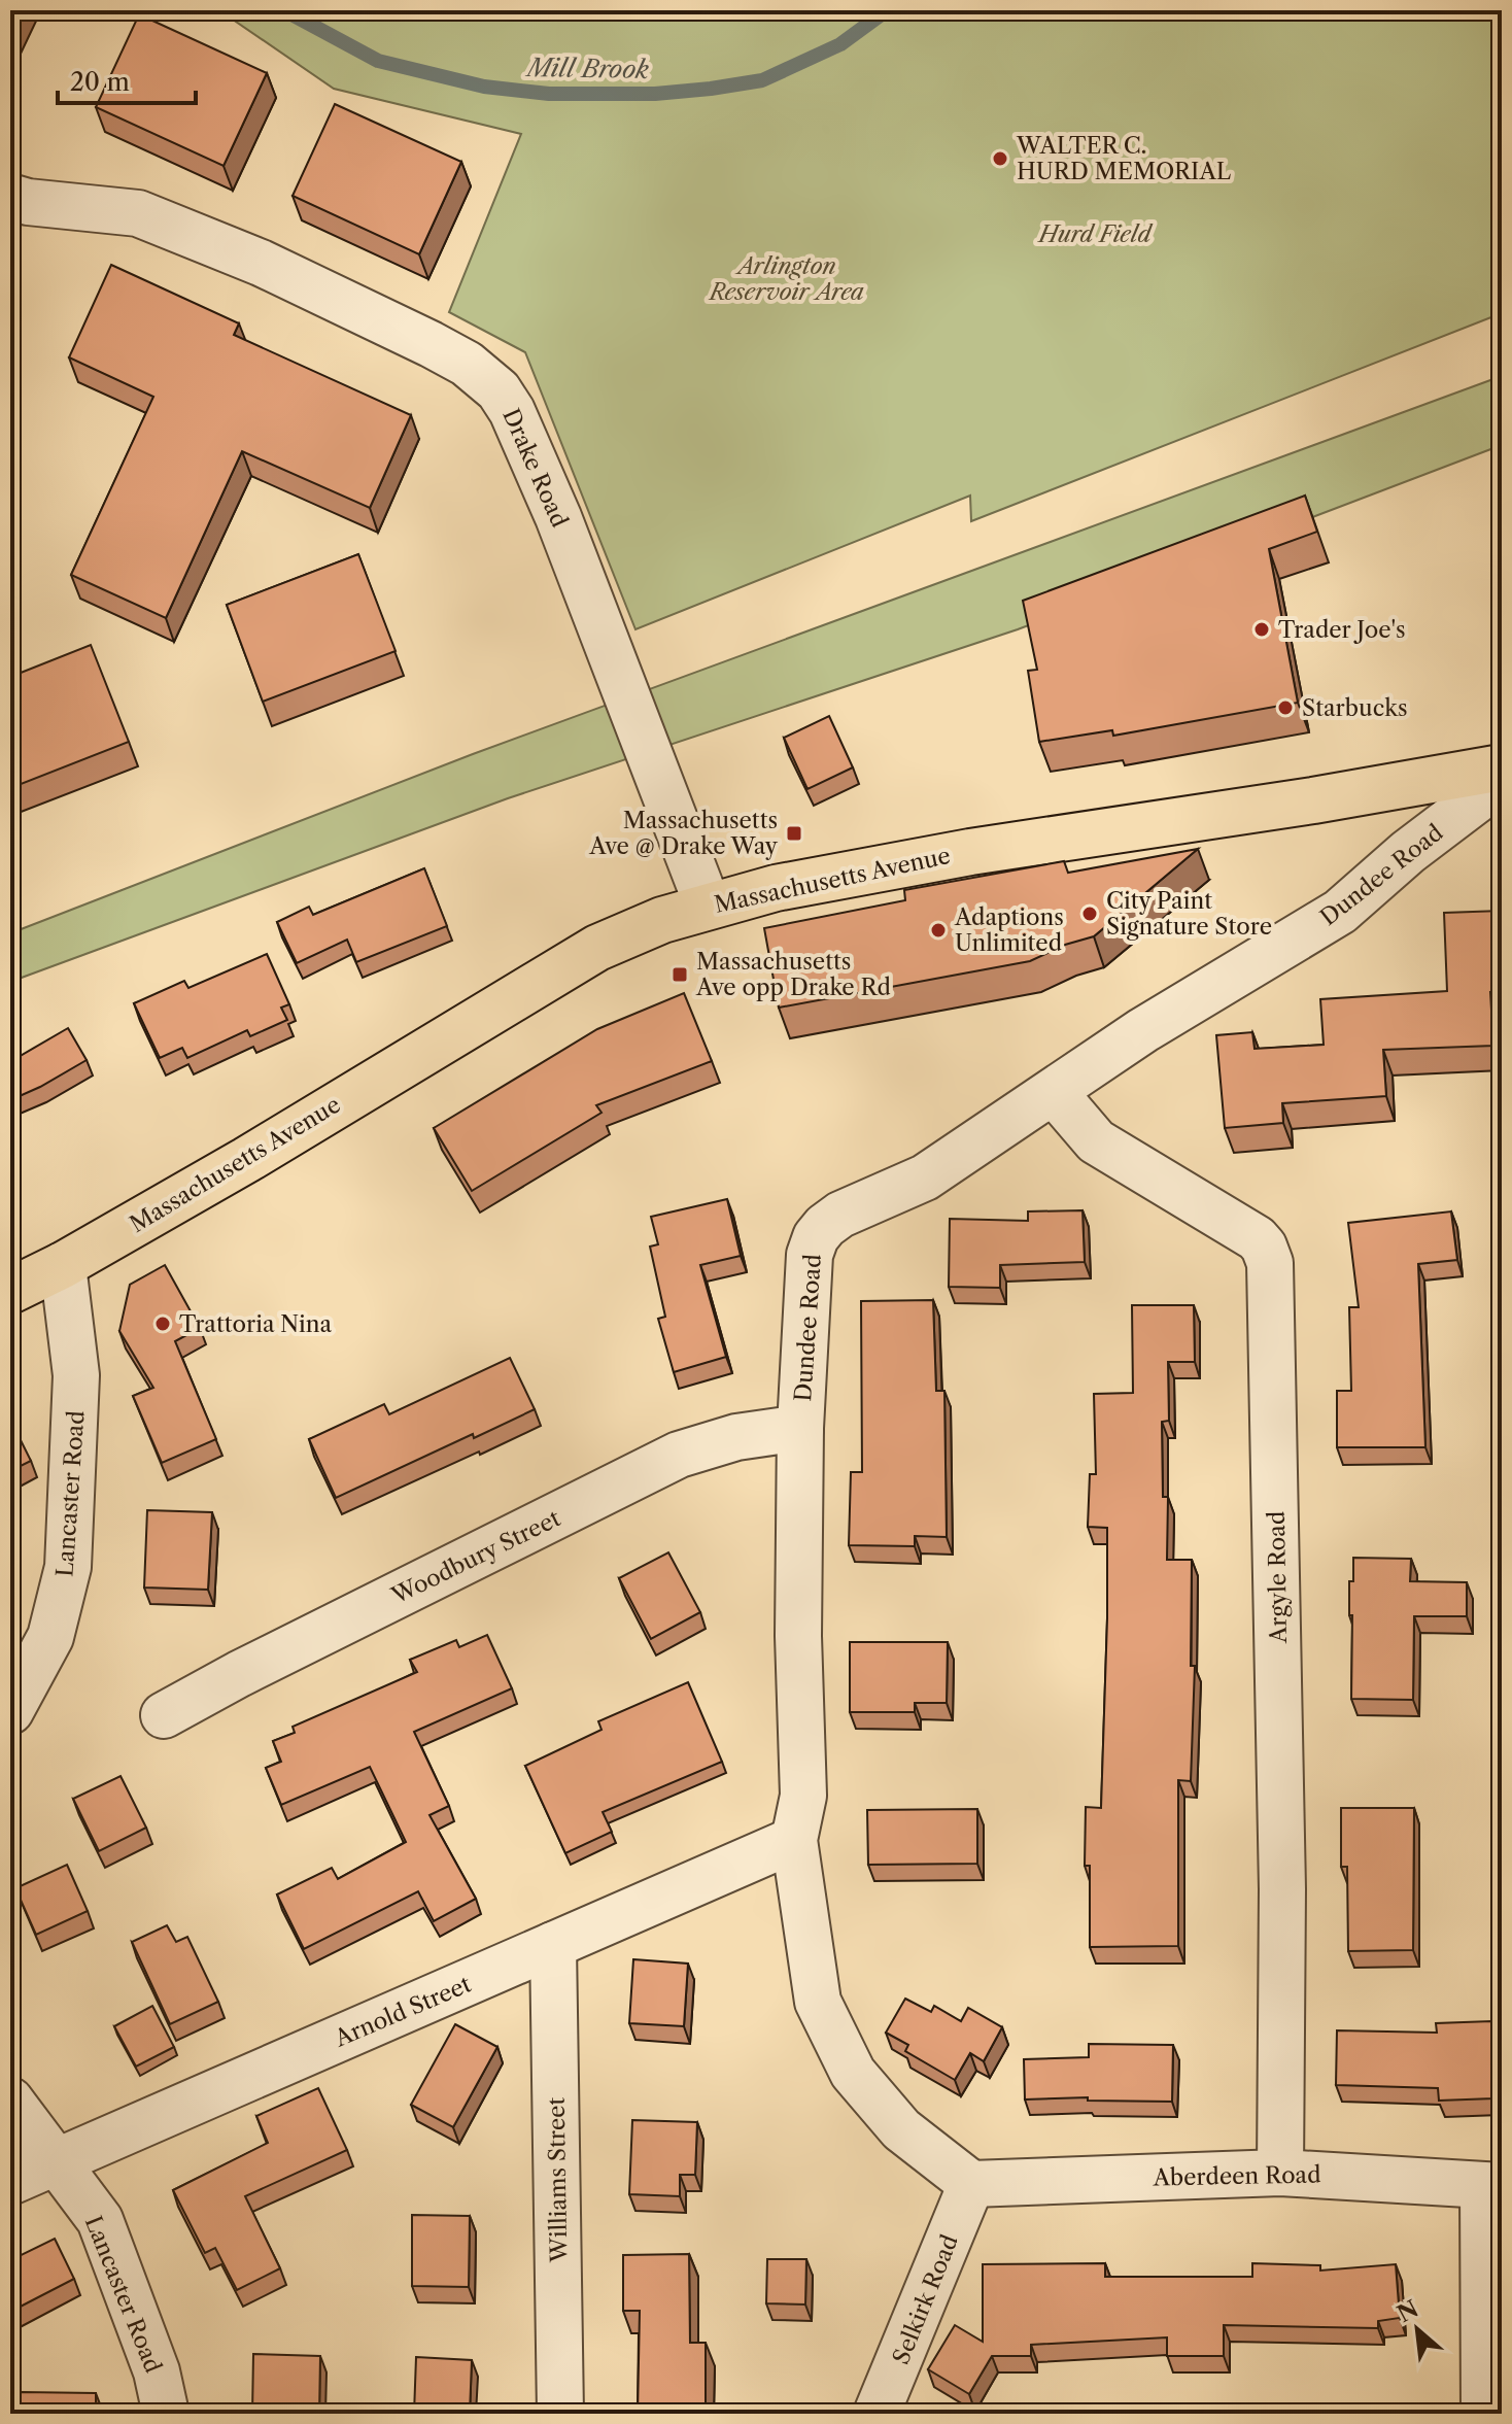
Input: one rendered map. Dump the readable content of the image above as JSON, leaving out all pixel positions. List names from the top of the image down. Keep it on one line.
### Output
{"streets":{"main road":["Massachusetts Avenue"],"street":["Drake Road","Dundee Road","Lancaster Road","Woodbury Street","Argyle Road","Arnold Street","Aberdeen Road","Williams Street","Selkirk Road"]},"crossings":[["Drake Road","Massachusetts Avenue"],["Dundee Road","Woodbury Street"],["Dundee Road","Argyle Road"],["Dundee Road","Arnold Street"],["Dundee Road","Aberdeen Road"],["Dundee Road","Selkirk Road"],["Massachusetts Avenue","Lancaster Road"],["Lancaster Road","Arnold Street"],["Argyle Road","Aberdeen Road"],["Arnold Street","Williams Street"],["Aberdeen Road","Selkirk Road"]],"water":["Mill Brook"],"parks":["Hurd Field","Arlington Reservoir Area"],"places":{"other":["WALTER C. HURD MEMORIAL","Trader Joe's","Starbucks","City Paint Signature Store","Adaptions Unlimited","Trattoria Nina"],"transit":["Massachusetts Ave @ Drake Way","Massachusetts Ave opp Drake Rd"]},"scale_bar":"20 m","north":"top left"}
